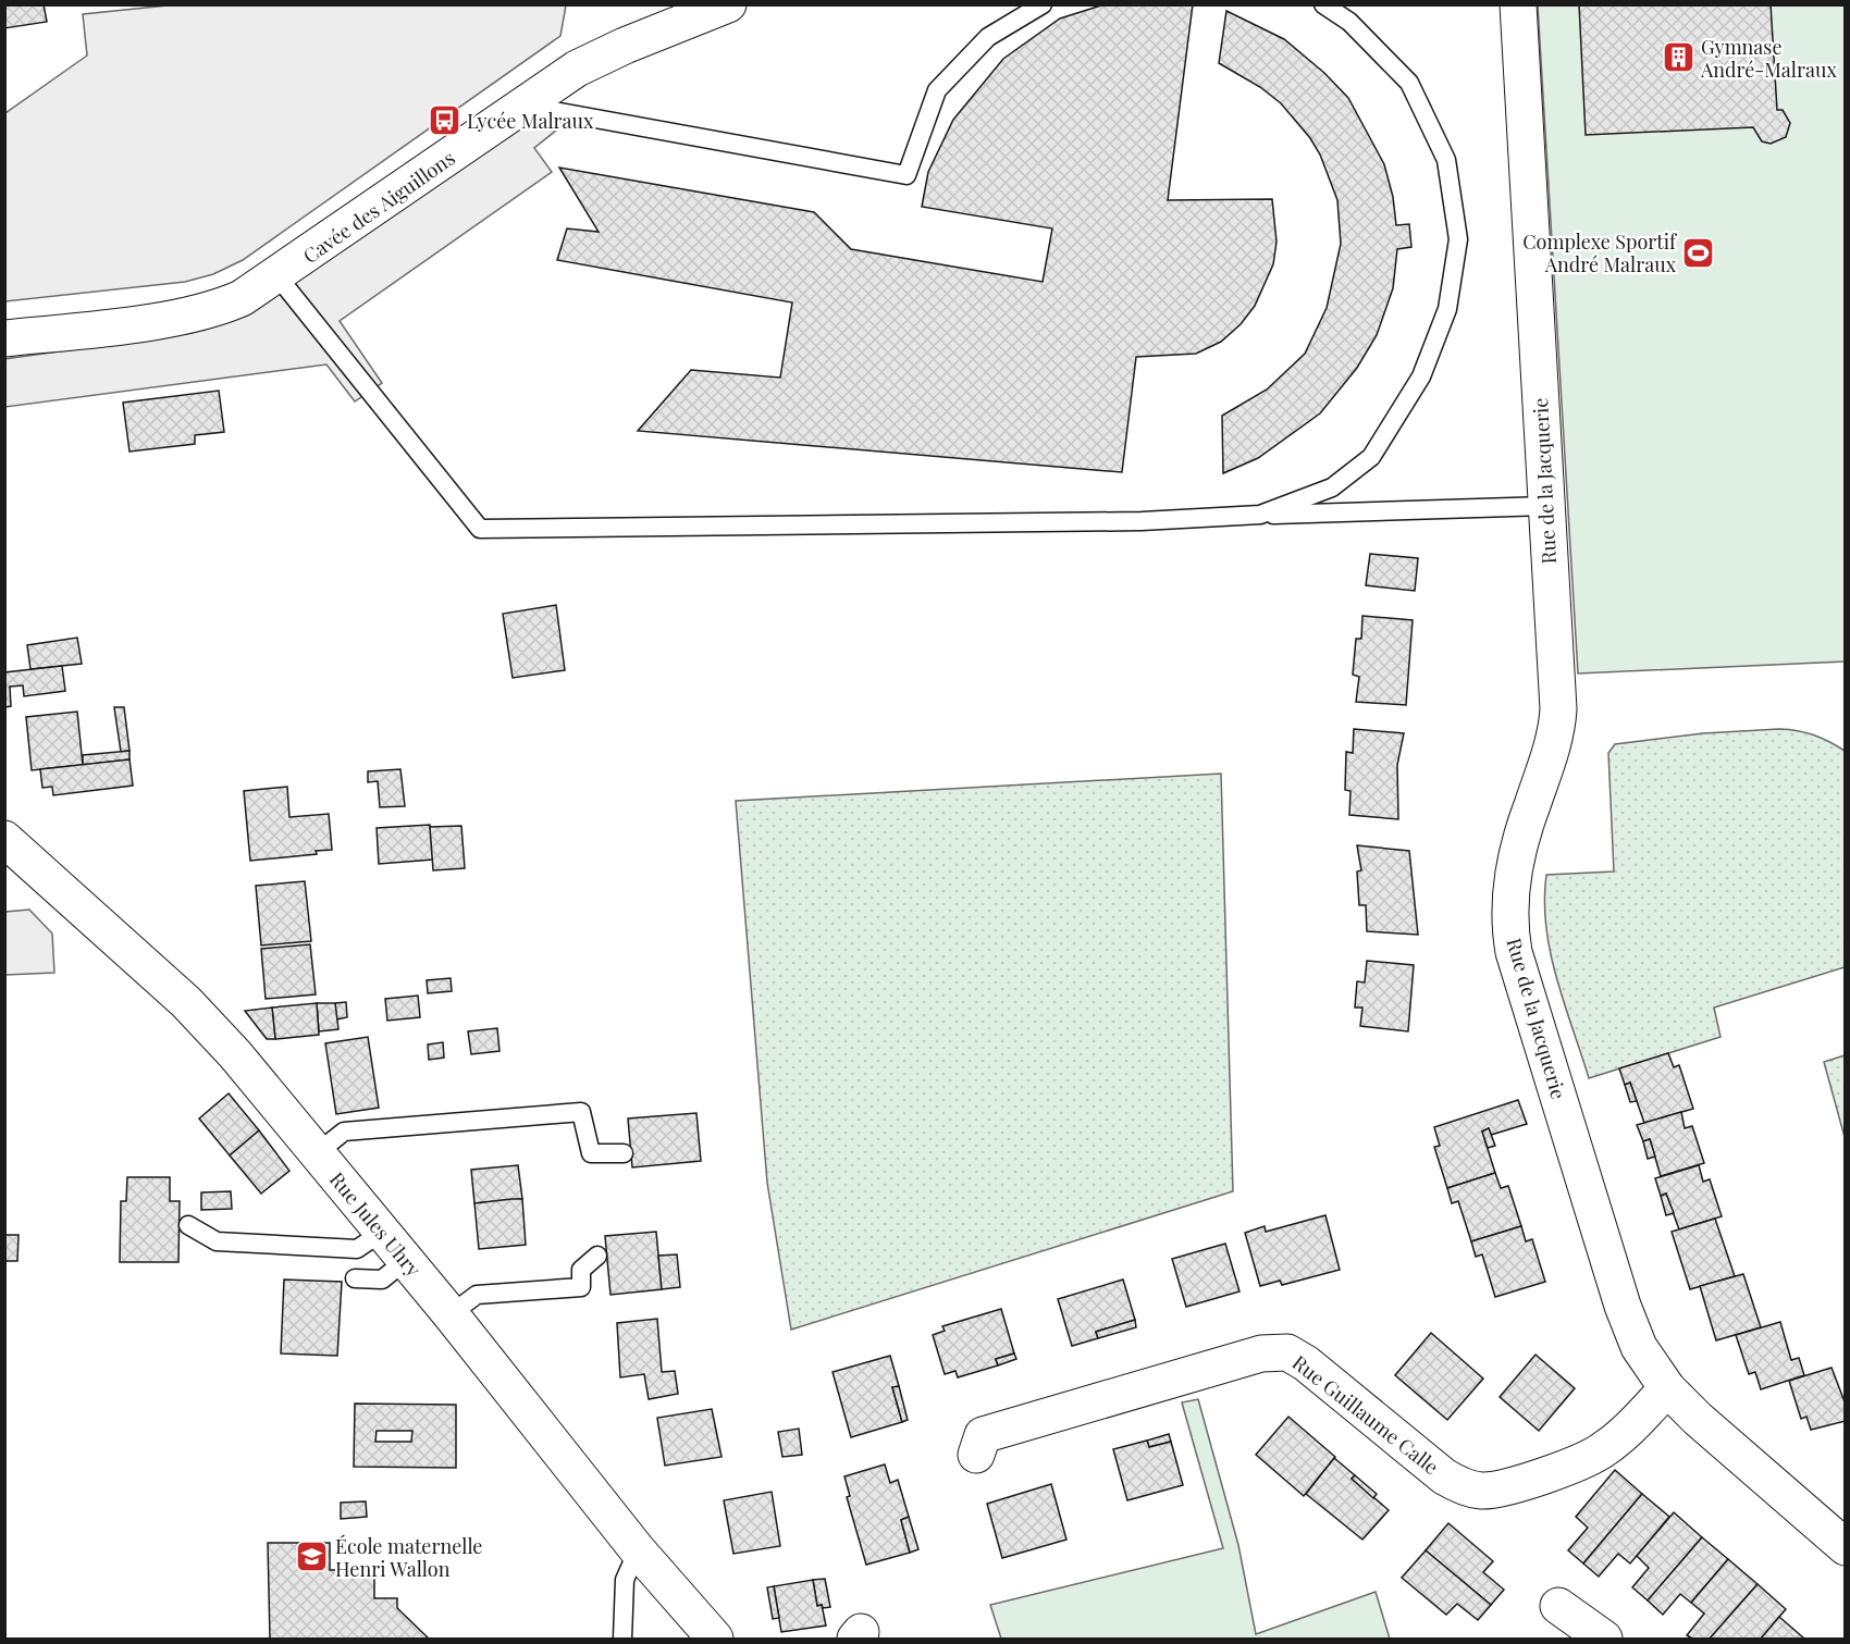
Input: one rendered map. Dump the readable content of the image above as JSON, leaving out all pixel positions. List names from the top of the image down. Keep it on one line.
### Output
{"streets":{"street":["Cavée des Aiguillons","Rue de la Jacquerie","Rue Jules Uhry","Rue Guillaume Calle"]},"crossings":[["Rue de la Jacquerie","Rue Guillaume Calle"]],"places":{"building":["Gymnase André-Malraux"],"bus stop":["Lycée Malraux"],"sports":["Complexe Sportif André Malraux"],"school or university":["École maternelle Henri Wallon"]}}
